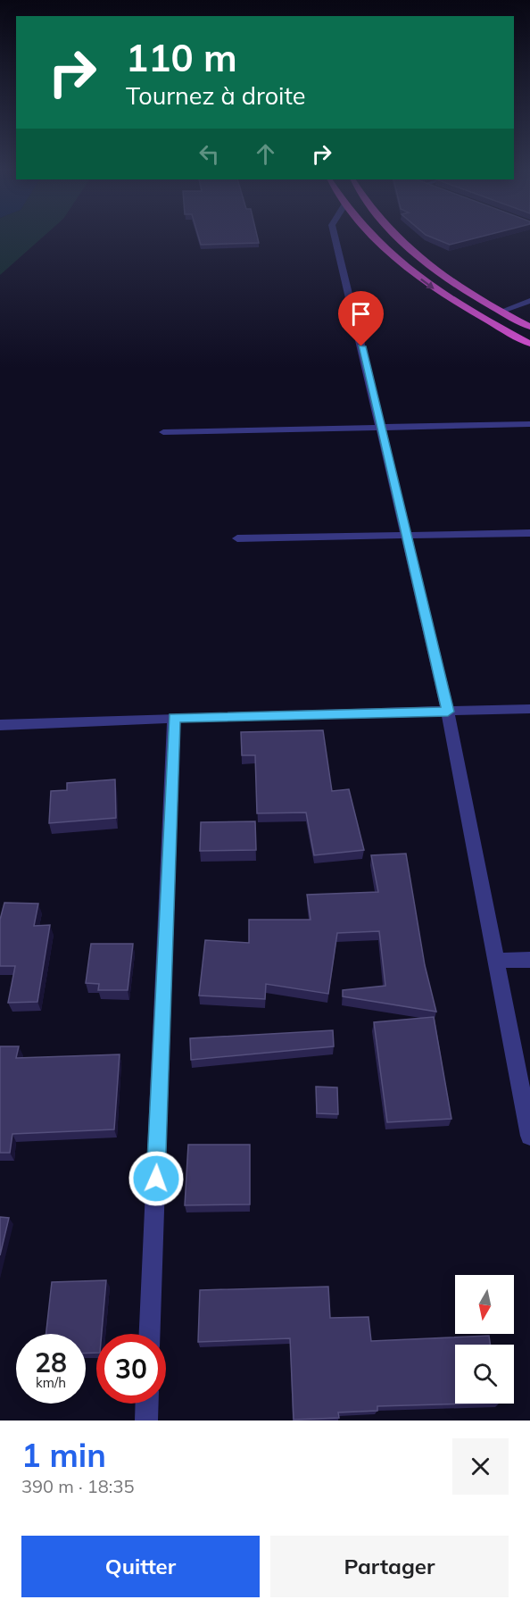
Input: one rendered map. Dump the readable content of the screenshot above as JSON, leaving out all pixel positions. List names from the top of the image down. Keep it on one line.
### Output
{"north":"bottom","page":{"turn":["110 m","Tournez à droite"],"speed":"28 km/h","limit":"30","heading":["1 min","390 m · 18:35"],"buttons":["Quitter","Partager"]}}
